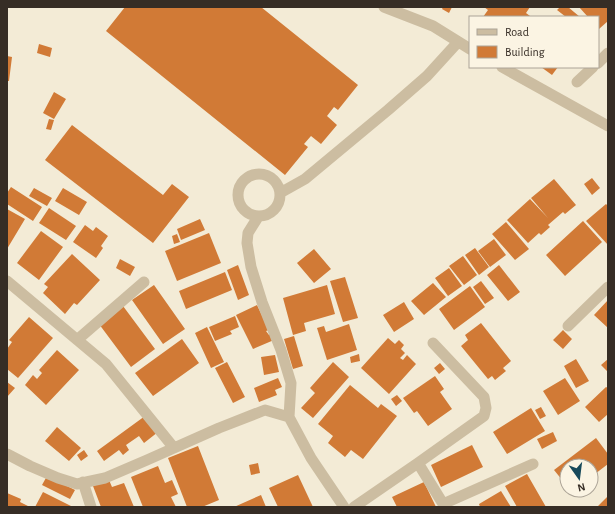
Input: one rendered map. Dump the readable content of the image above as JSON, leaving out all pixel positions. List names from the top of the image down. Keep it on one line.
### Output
{"legend":["Road","Building"],"north":"bottom"}
